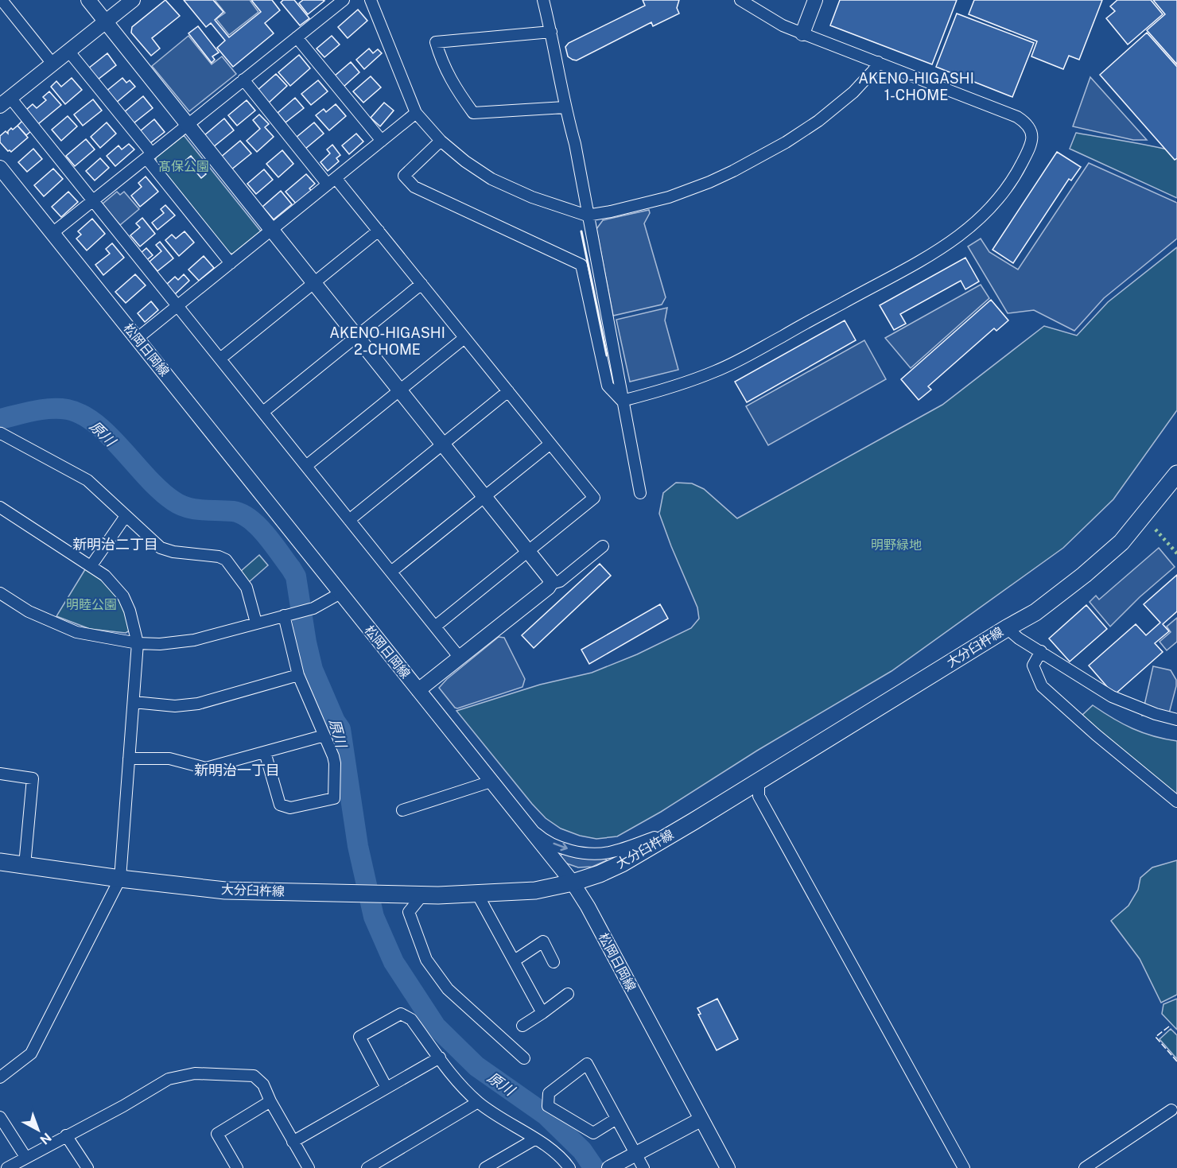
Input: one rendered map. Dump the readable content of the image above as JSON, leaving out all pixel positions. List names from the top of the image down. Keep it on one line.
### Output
{"streets":{"main road":["松岡日岡線","大分臼杵線"]},"crossings":[["松岡日岡線","大分臼杵線"]],"districts":["AKENO-HIGASHI 1-CHOME","AKENO-HIGASHI 2-CHOME","新明治二丁目","新明治一丁目"],"water":["原川"],"parks":["髙保公園","明野緑地","明睦公園"],"north":"bottom right"}
